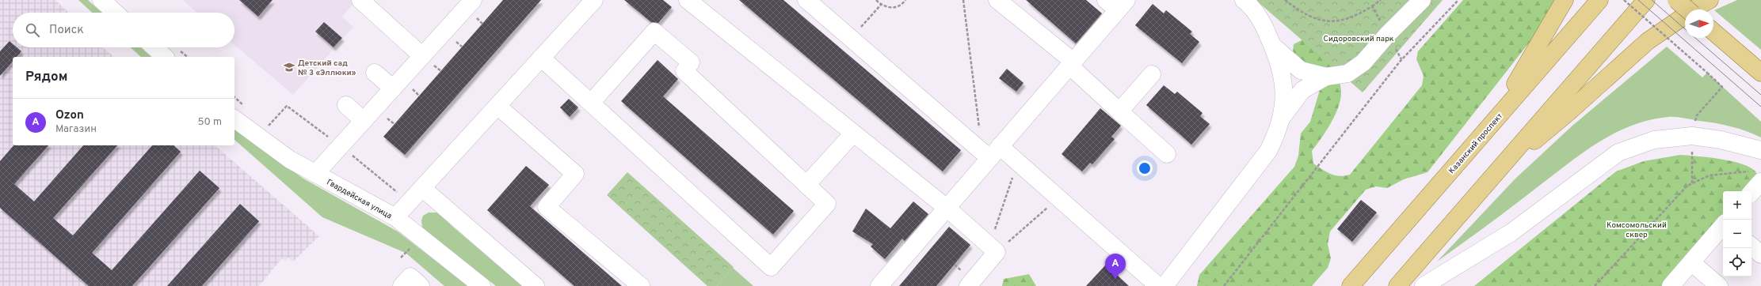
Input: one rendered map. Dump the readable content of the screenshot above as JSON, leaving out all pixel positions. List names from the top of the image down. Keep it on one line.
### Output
{"streets":{"main road":["Казанский проспект"],"street":["Гвардейская улица"]},"parks":["Сидоровский парк","Комсомольский сквер"],"places":{"school or university":["Детский сад № 3 «Эллюки»"]},"north":"right","page":{"search":"Поиск","heading":"Рядом","list":[{"mark":"A","name":"Ozon","note":"Магазин","value":"50 m"}],"map_buttons":["+","−"],"pins":"A"}}
